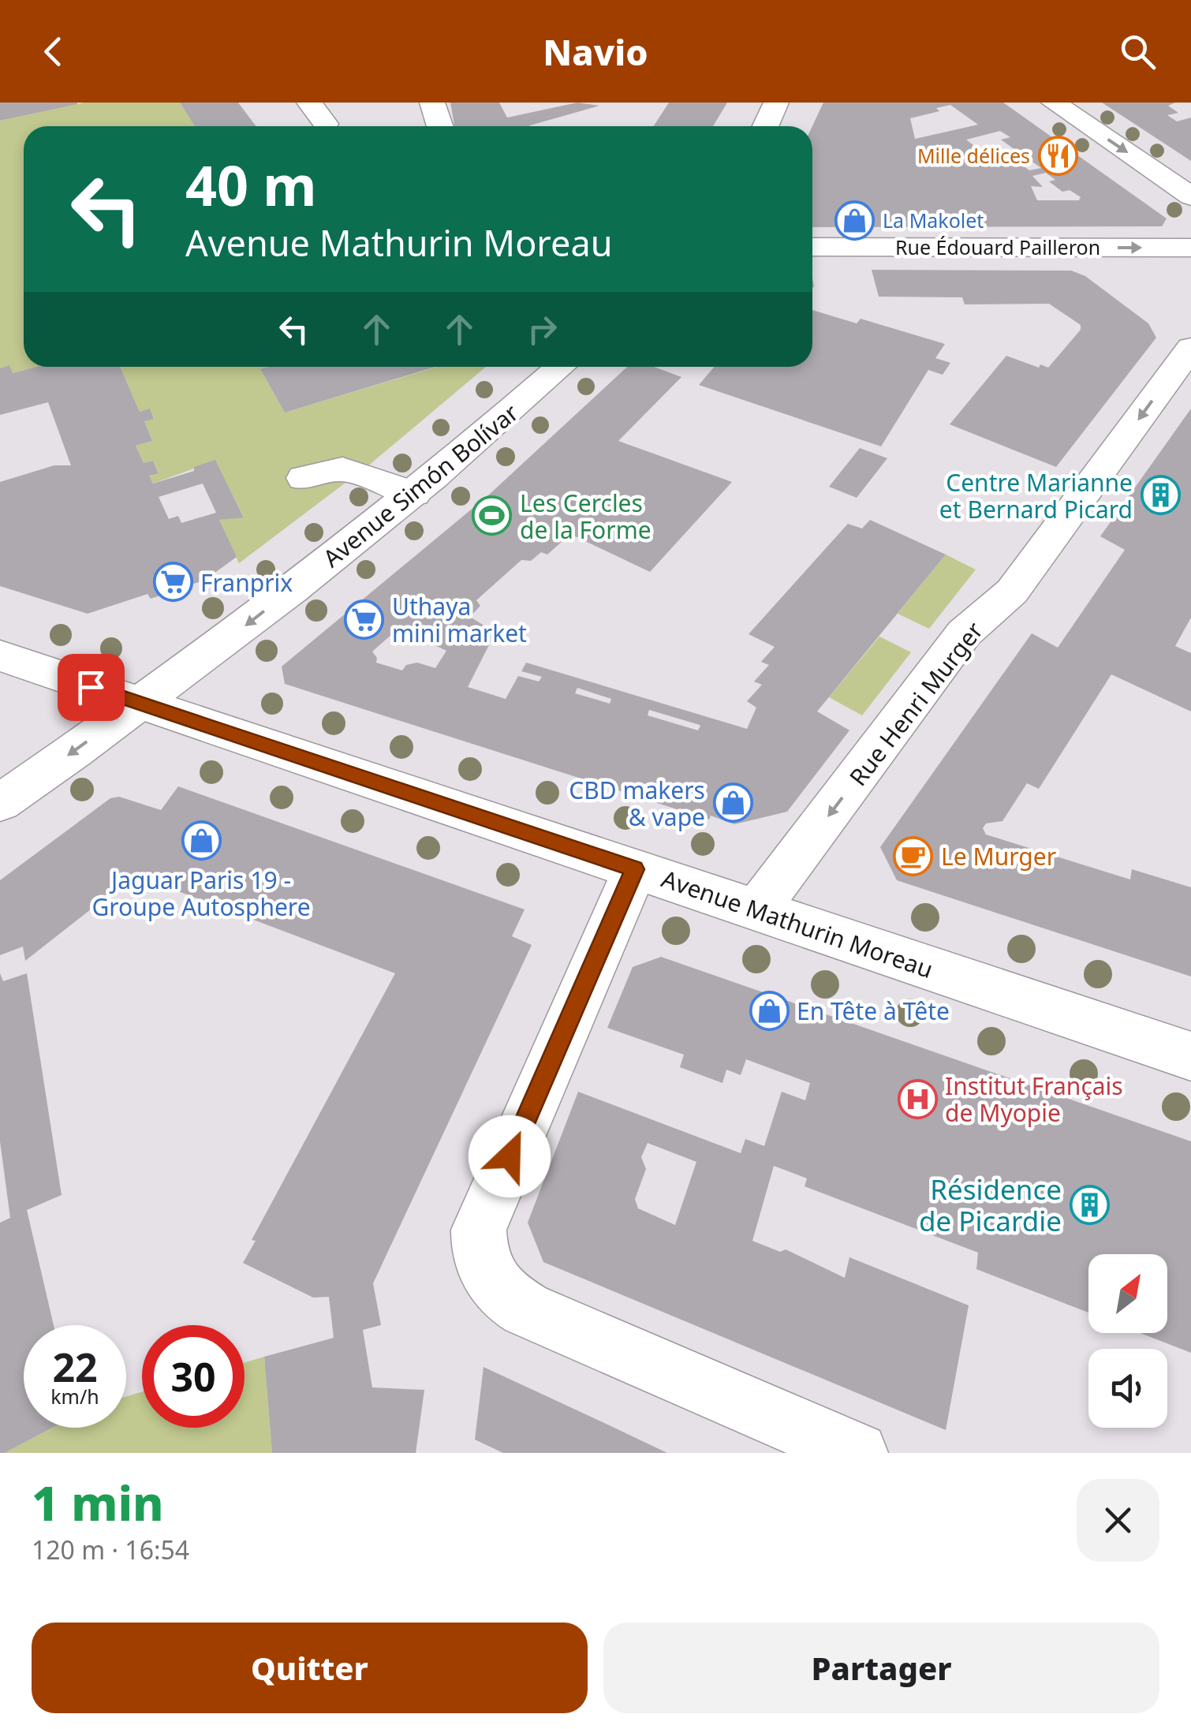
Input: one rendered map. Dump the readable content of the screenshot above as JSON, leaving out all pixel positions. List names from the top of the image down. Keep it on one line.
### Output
{"streets":{"street":["Rue Édouard Pailleron","Avenue Simón Bolívar","Rue Henri Murger","Avenue Mathurin Moreau"]},"crossings":[["Avenue Simón Bolívar","Avenue Mathurin Moreau"],["Rue Henri Murger","Avenue Mathurin Moreau"]],"one_way":["Rue Édouard Pailleron","Avenue Simón Bolívar","Rue Henri Murger"],"places":{"restaurant":["Mille délices"],"shop":["La Makolet","CBD makers & vape","Jaguar Paris 19 - Groupe Autosphere","En Tête à Tête"],"building":["Centre Marianne et Bernard Picard","Résidence de Picardie"],"sports":["Les Cercles de la Forme"],"supermarket":["Franprix","Uthaya mini market"],"cafe":["Le Murger"],"hospital":["Institut Français de Myopie"]},"north":"top right","page":{"header":"Navio","turn":["40 m","Avenue Mathurin Moreau"],"speed":"22 km/h","limit":"30","heading":["1 min","120 m · 16:54"],"buttons":["Quitter","Partager"]}}
